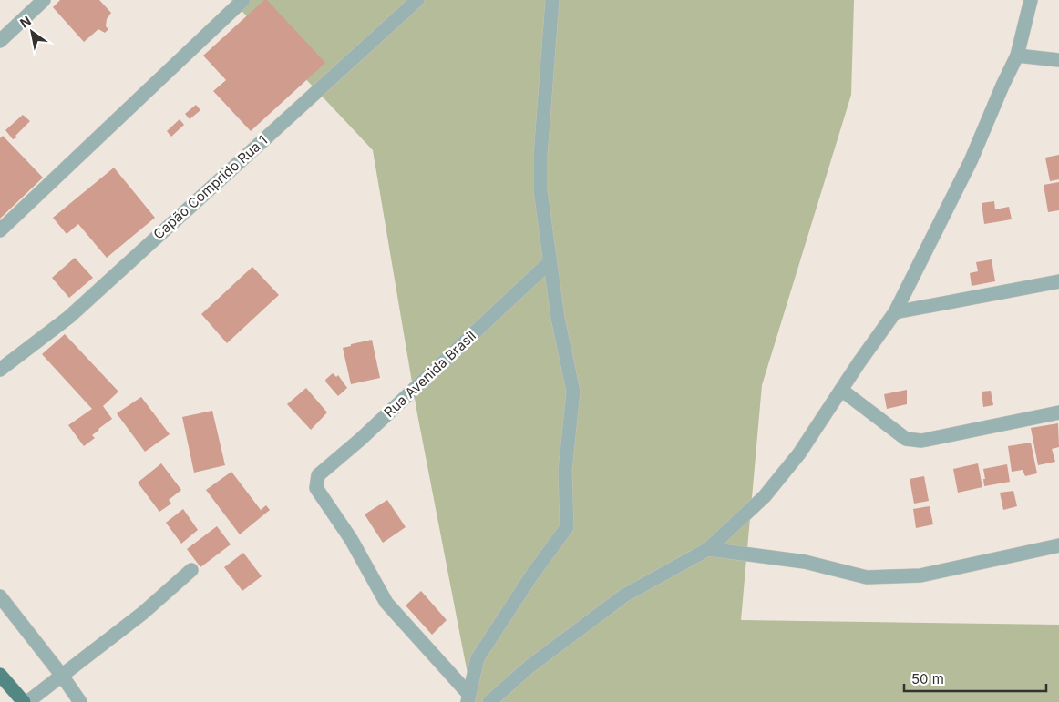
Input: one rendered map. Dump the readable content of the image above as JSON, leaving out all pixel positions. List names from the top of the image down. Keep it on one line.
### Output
{"streets":{"street":["Capão Comprido Rua 1","Rua Avenida Brasil"]},"scale_bar":"50 m","north":"top left"}
